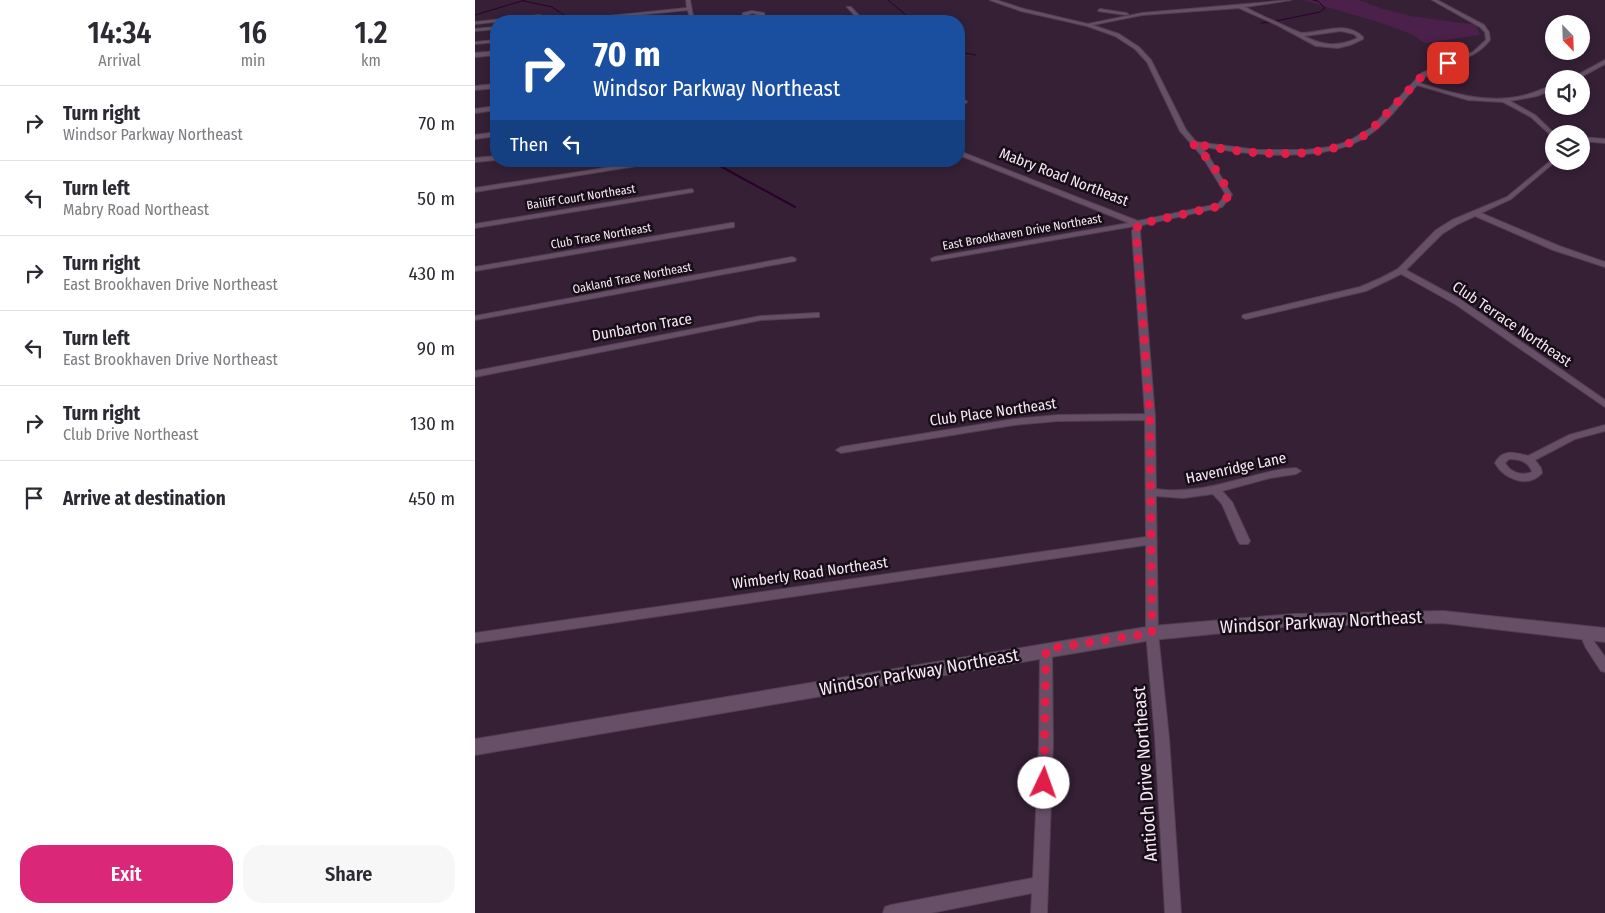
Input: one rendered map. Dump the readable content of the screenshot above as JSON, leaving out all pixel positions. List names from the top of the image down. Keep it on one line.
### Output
{"streets":{"street":["Mabry Road Northeast","Bailiff Court Northeast","East Brookhaven Drive Northeast","Club Trace Northeast","Oakland Trace Northeast","Club Terrace Northeast","Dunbarton Trace","Club Place Northeast","Havenridge Lane","Wimberly Road Northeast","Windsor Parkway Northeast","Antioch Drive Northeast"]},"crossings":[["Mabry Road Northeast","East Brookhaven Drive Northeast"],["Mabry Road Northeast","Club Place Northeast"],["Mabry Road Northeast","Havenridge Lane"],["Mabry Road Northeast","Wimberly Road Northeast"],["Mabry Road Northeast","Windsor Parkway Northeast"],["Mabry Road Northeast","Antioch Drive Northeast"],["Windsor Parkway Northeast","Antioch Drive Northeast"]],"north":"bottom right","page":{"eta":["14:34","Arrival","16","min","1.2","km"],"turn":["70 m","Windsor Parkway Northeast"],"list":[{"name":"Turn right","note":"Windsor Parkway Northeast","value":"70 m"},{"name":"Turn left","note":"Mabry Road Northeast","value":"50 m"},{"name":"Turn right","note":"East Brookhaven Drive Northeast","value":"430 m"},{"name":"Turn left","note":"East Brookhaven Drive Northeast","value":"90 m"},{"name":"Turn right","note":"Club Drive Northeast","value":"130 m"},{"name":"Arrive at destination","value":"450 m"}],"then":"Then","buttons":["Exit","Share"]}}
